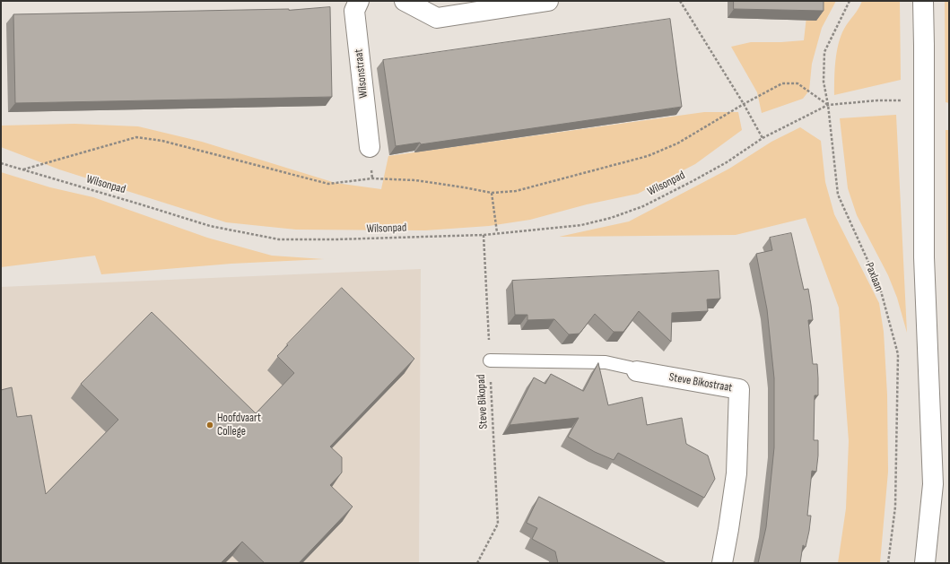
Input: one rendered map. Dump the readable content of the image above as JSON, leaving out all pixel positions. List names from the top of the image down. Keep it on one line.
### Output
{"streets":{"street":["Wilsonstraat","Steve Bikostraat"],"path":["Wilsonpad","Paxlaan","Steve Bikopad"]},"crossings":[["Wilsonpad","Paxlaan"],["Wilsonpad","Steve Bikopad"],["Steve Bikostraat","Steve Bikopad"]],"places":["Hoofdvaart College"]}
